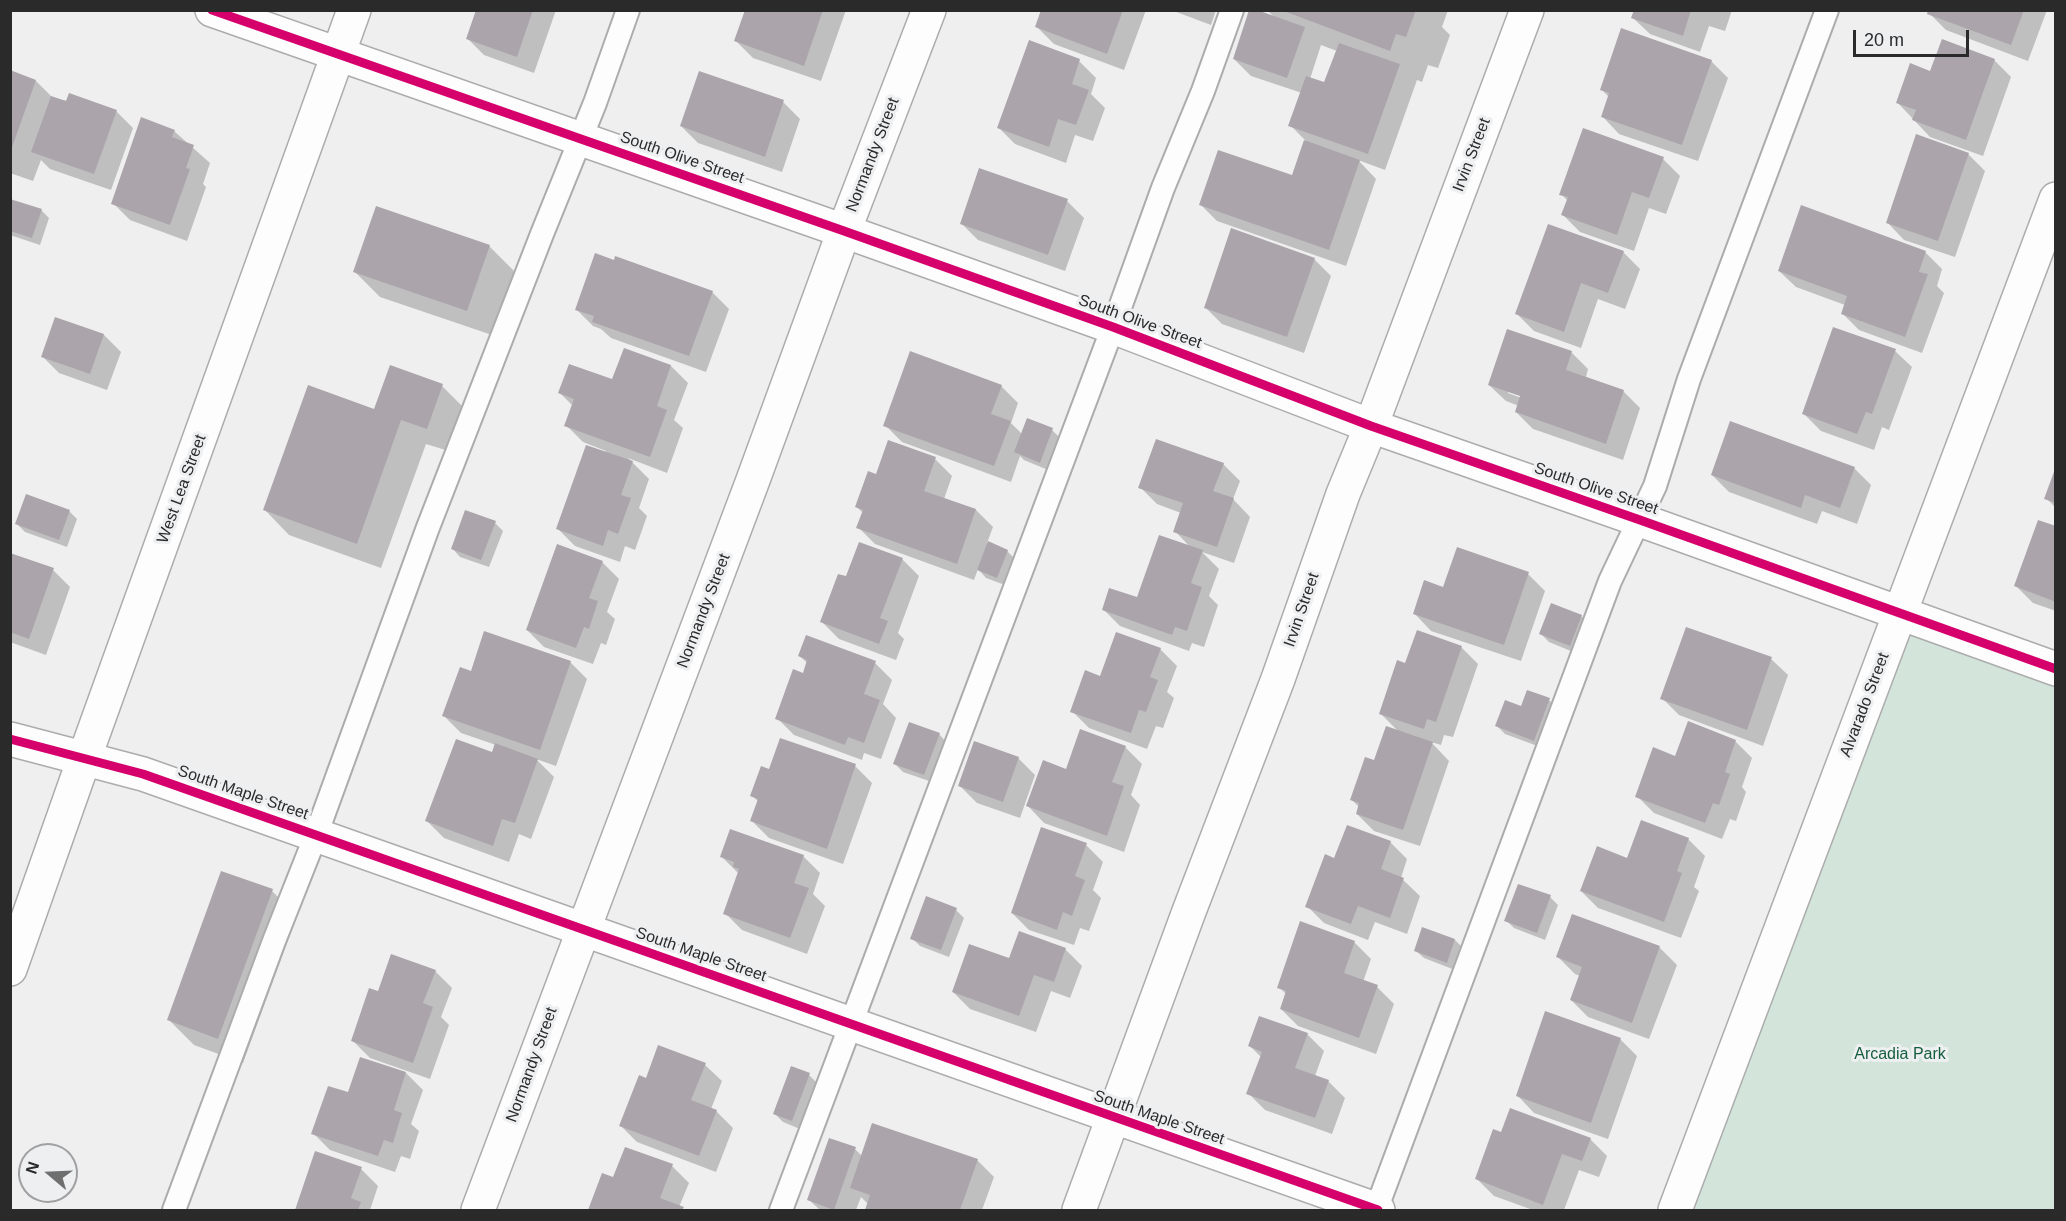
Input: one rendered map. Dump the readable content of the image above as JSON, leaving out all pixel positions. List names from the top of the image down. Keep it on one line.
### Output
{"streets":{"street":["Normandy Street","Irvin Street","South Olive Street","West Lea Street","Alvarado Street","South Maple Street"]},"crossings":[["Normandy Street","South Olive Street"],["Normandy Street","South Maple Street"],["Irvin Street","South Olive Street"],["Irvin Street","South Maple Street"],["South Olive Street","West Lea Street"],["South Olive Street","Alvarado Street"],["West Lea Street","South Maple Street"]],"parks":["Arcadia Park"],"scale_bar":"20 m","north":"left"}
